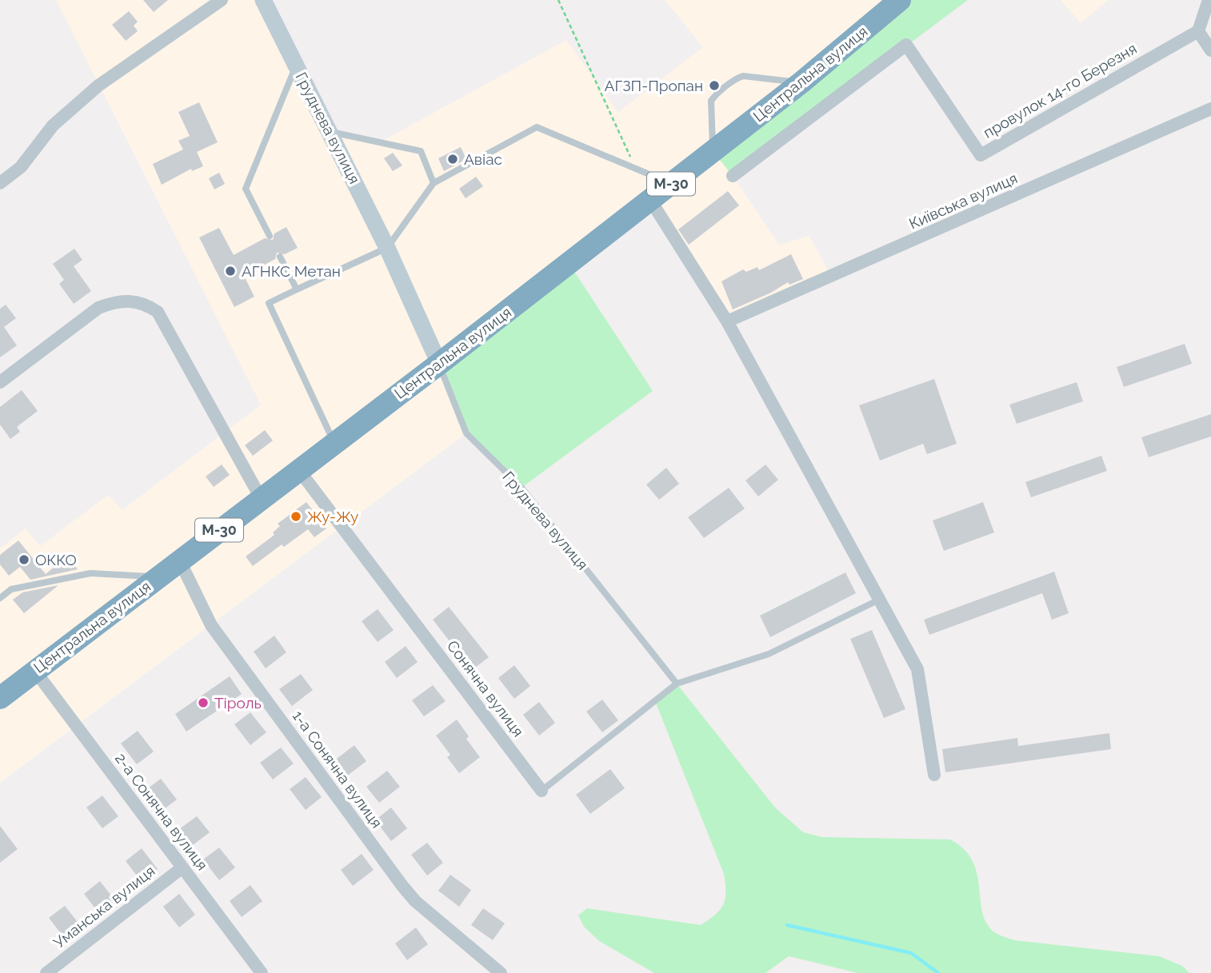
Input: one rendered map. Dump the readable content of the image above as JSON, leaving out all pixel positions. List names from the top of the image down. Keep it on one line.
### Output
{"streets":{"highway":["Центральна вулиця","М-30"],"street":["провулок 14-го Березня","Груднева вулиця","Київська вулиця","Сонячна вулиця","1-а Сонячна вулиця","2-а Сонячна вулиця","Уманська вулиця"]},"crossings":[["Центральна вулиця","Груднева вулиця"],["Центральна вулиця","Сонячна вулиця"],["Центральна вулиця","1-а Сонячна вулиця"],["Центральна вулиця","2-а Сонячна вулиця"],["Груднева вулиця","Сонячна вулиця"],["2-а Сонячна вулиця","Уманська вулиця"]],"places":["АГЗП-Пропан","Авіас","АГНКС Метан","Жу-Жу","ОККО","Тіроль"]}
